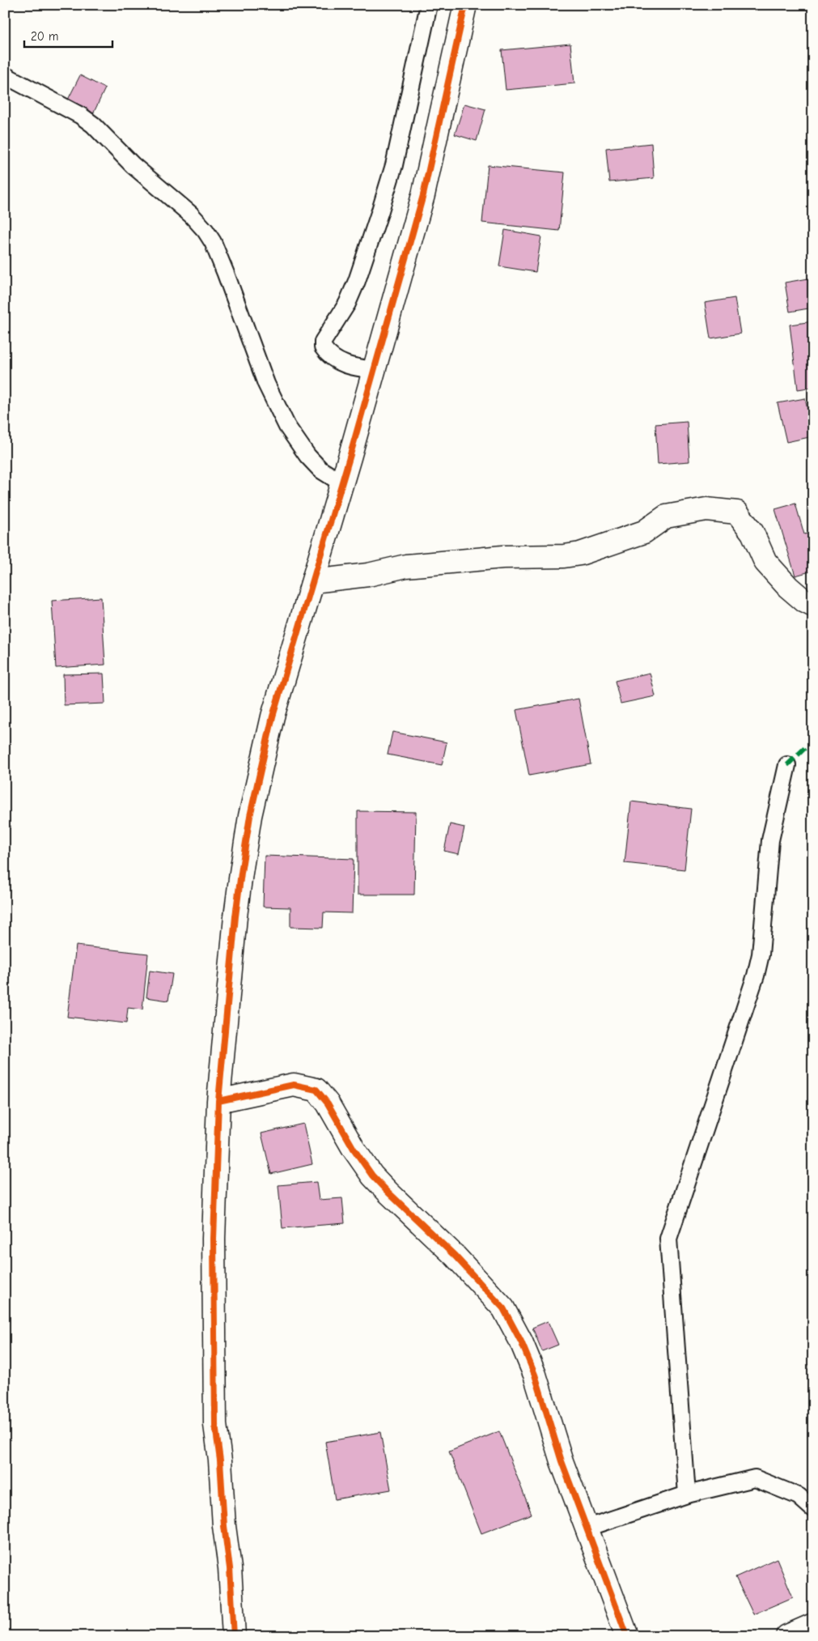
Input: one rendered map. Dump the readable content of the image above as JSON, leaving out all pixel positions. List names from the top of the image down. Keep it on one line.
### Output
{"scale_bar":"20 m"}
